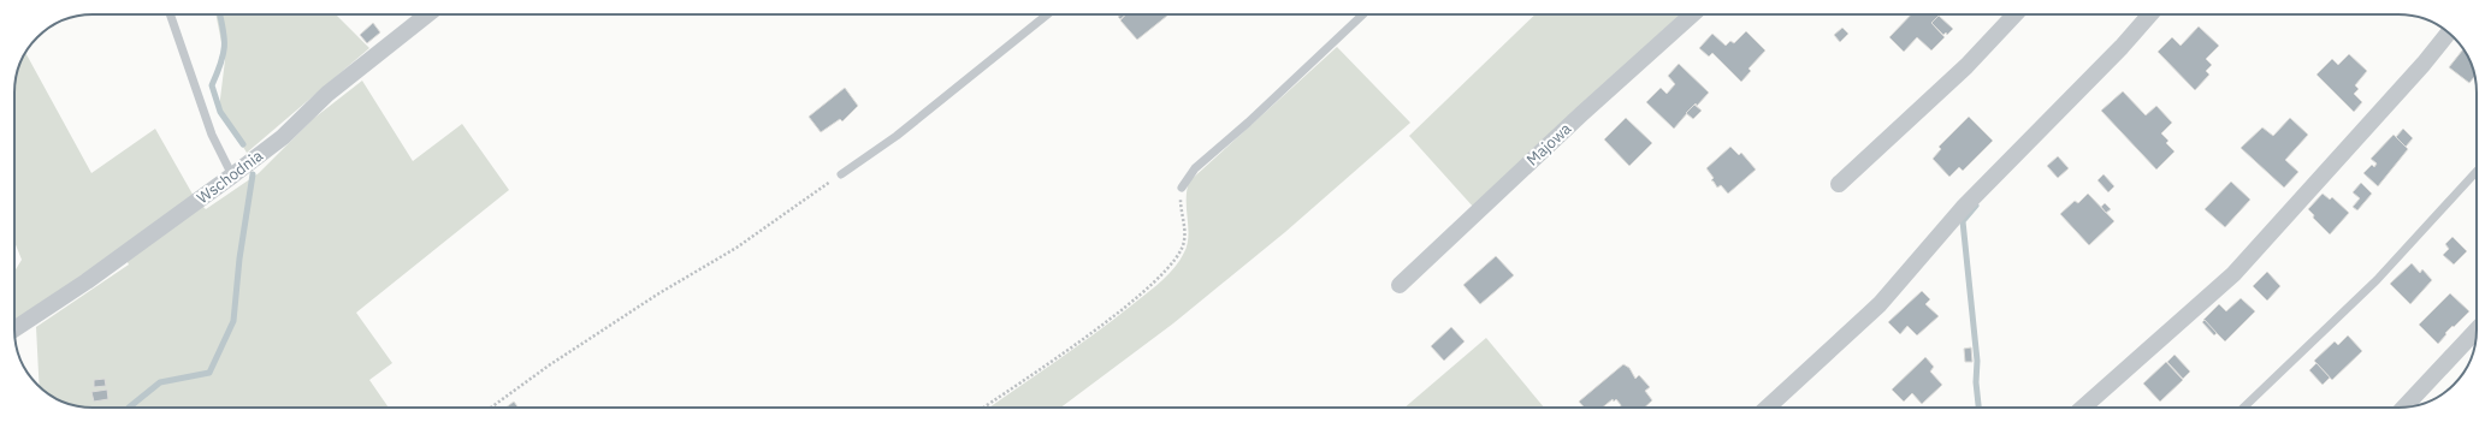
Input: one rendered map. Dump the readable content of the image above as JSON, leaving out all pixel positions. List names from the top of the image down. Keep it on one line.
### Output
{"streets":{"street":["Majowa","Wschodnia"]}}
